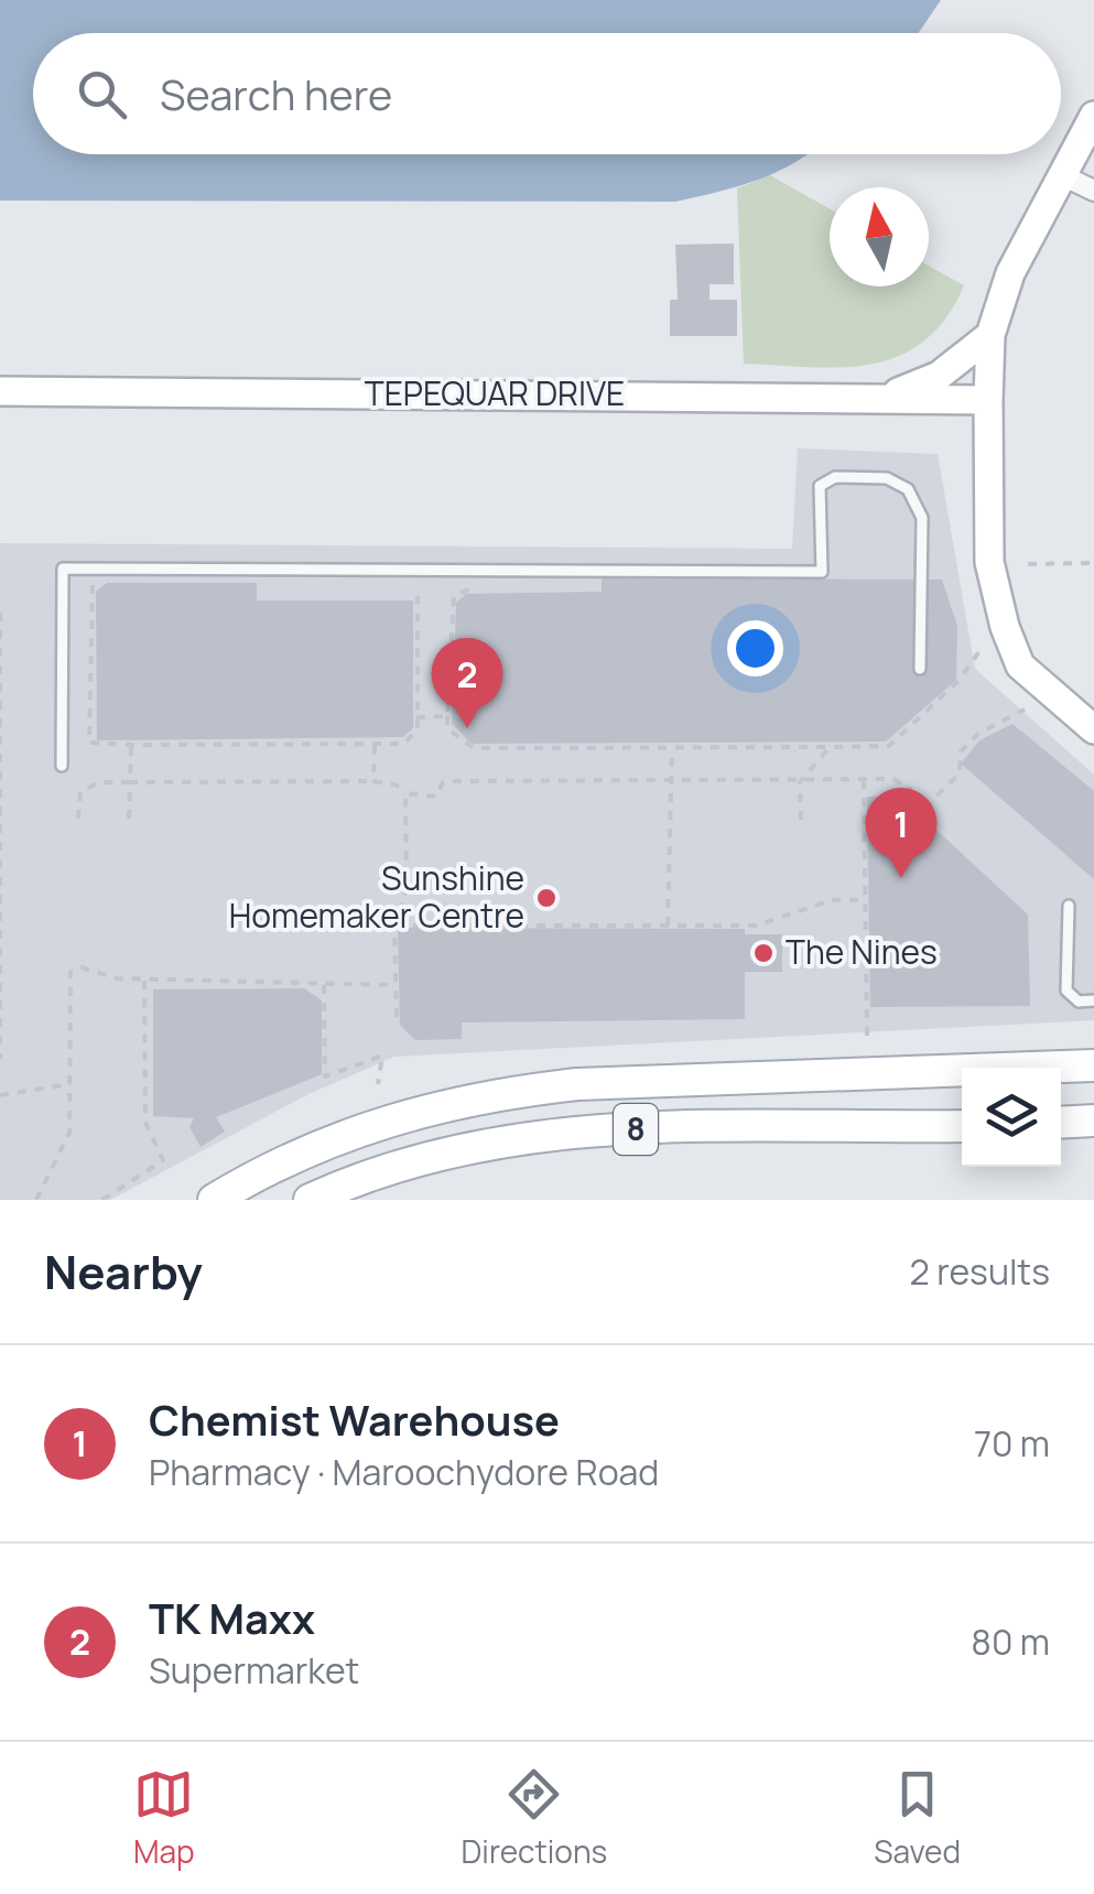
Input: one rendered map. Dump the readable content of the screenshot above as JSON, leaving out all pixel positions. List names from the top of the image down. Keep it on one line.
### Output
{"streets":{"main road":["8"],"street":["TEPEQUAR DRIVE"]},"places":["Sunshine Homemaker Centre","The Nines"],"north":"top","page":{"search":"Search here","pins":["2","1"],"heading":["Nearby","2 results"],"list":[{"mark":"1","name":"Chemist Warehouse","note":"Pharmacy · Maroochydore Road","value":"70 m"},{"mark":"2","name":"TK Maxx","note":"Supermarket","value":"80 m"}],"nav":["Map","Directions","Saved"]}}
